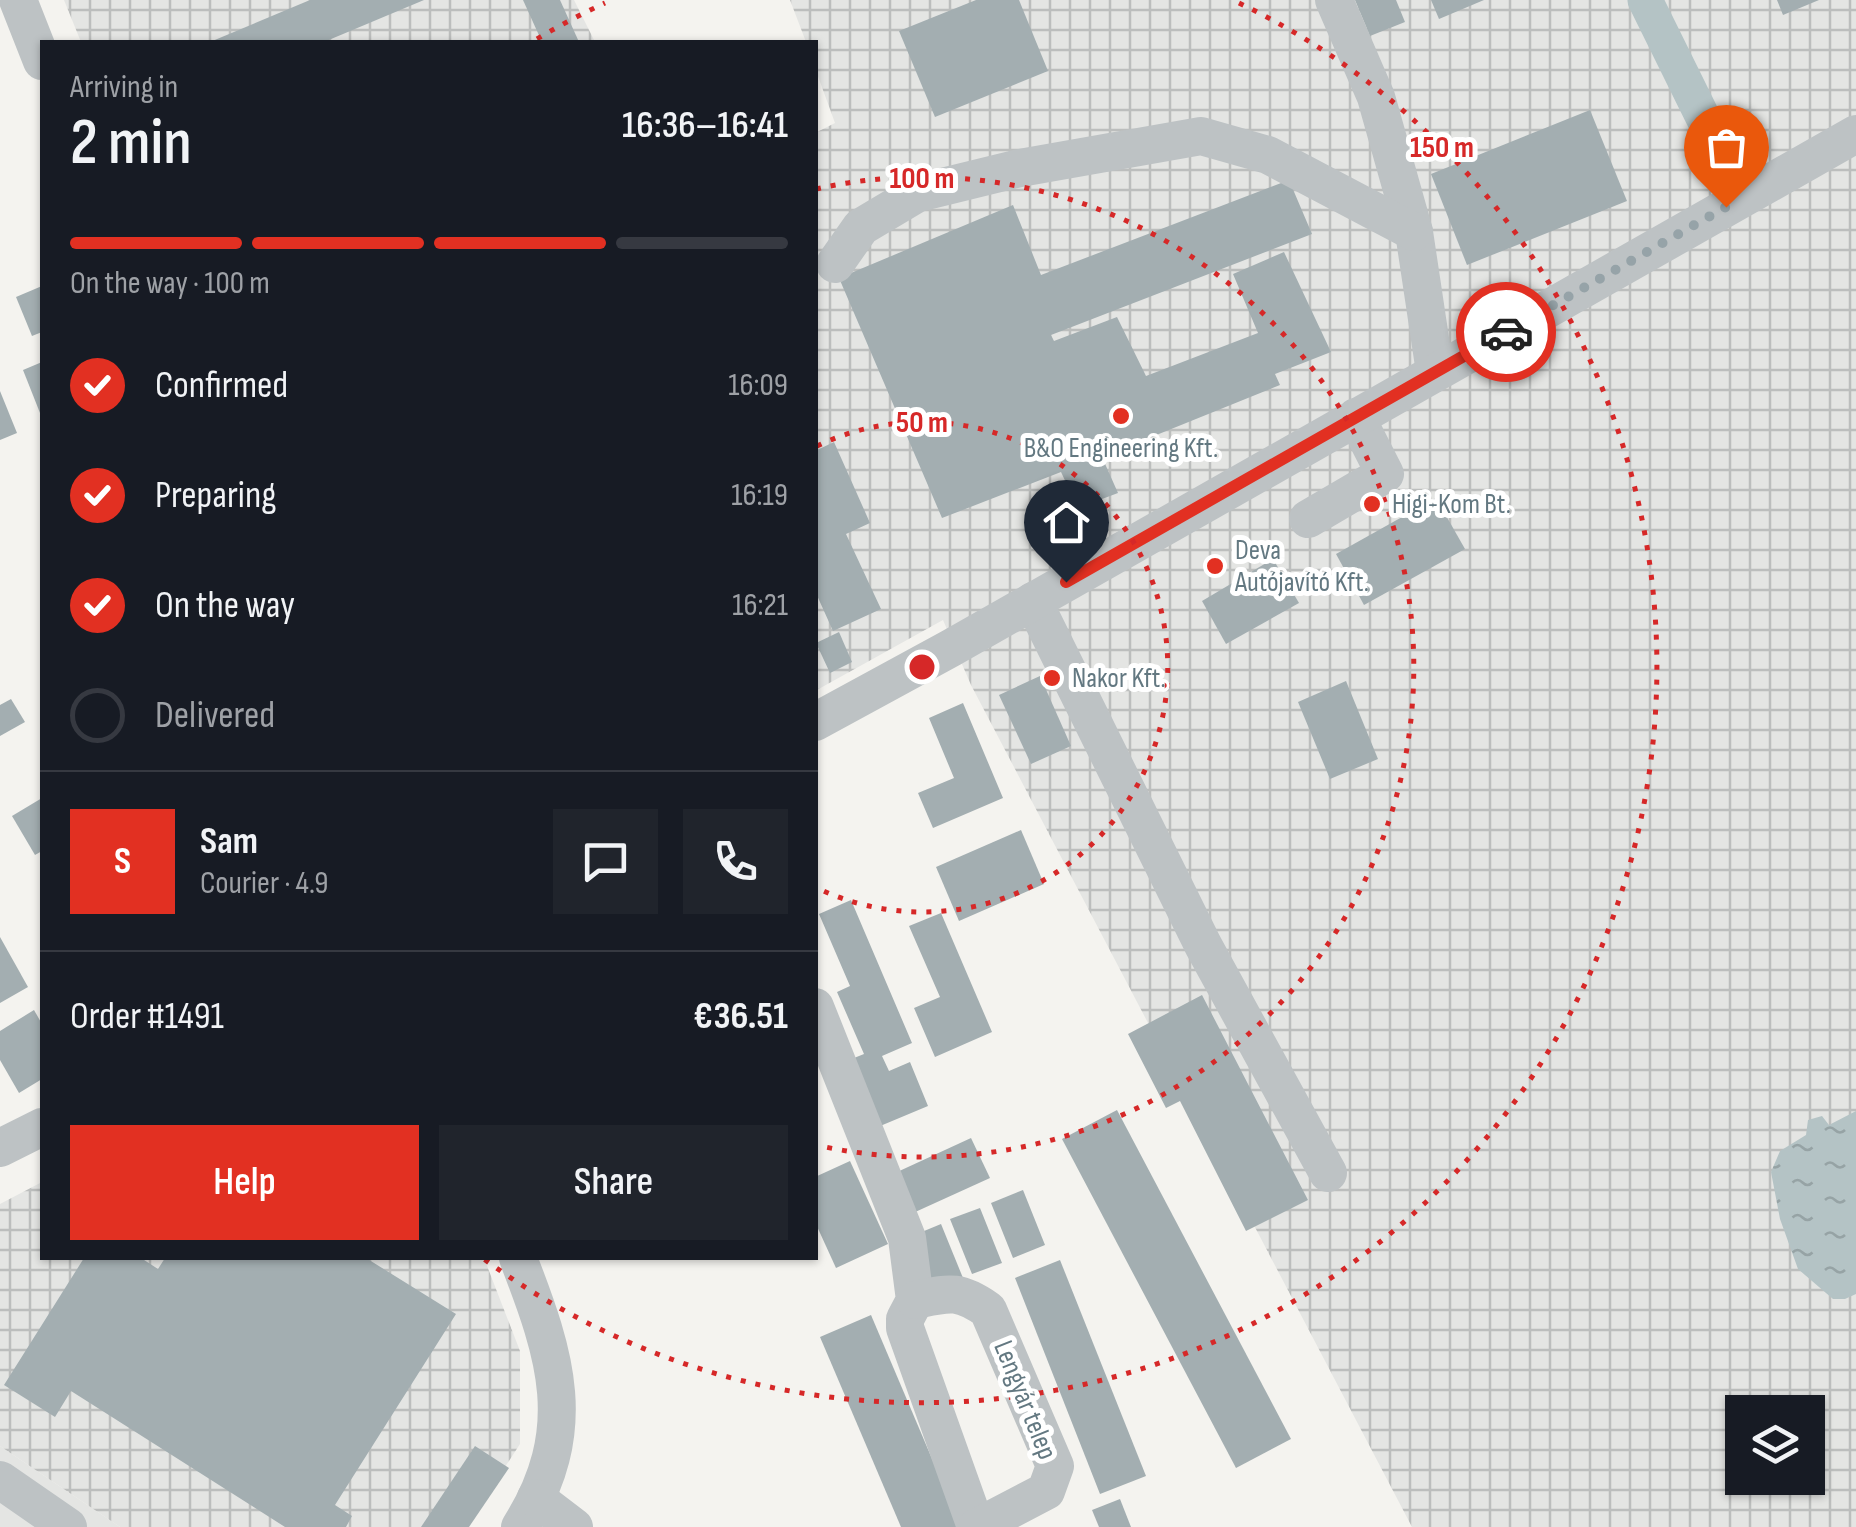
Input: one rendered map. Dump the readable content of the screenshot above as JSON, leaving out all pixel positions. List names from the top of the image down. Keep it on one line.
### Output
{"streets":{"street":["Lengyár telep"]},"places":["B&O Engineering Kft.","Higi-Kom Bt.","Deva Autójavító Kft.","Nakor Kft."],"page":{"heading":["2 min","Arriving in","16:36–16:41"],"panel":["Sam","Courier · 4.9","Order #1491","€36.51"],"bar":"On the way · 100 m","list":[["Confirmed","16:09"],["Preparing","16:19"],["On the way","16:21"],"Delivered"],"round":"S","buttons":["Help","Share"]},"rings":["150 m","100 m","50 m"]}
